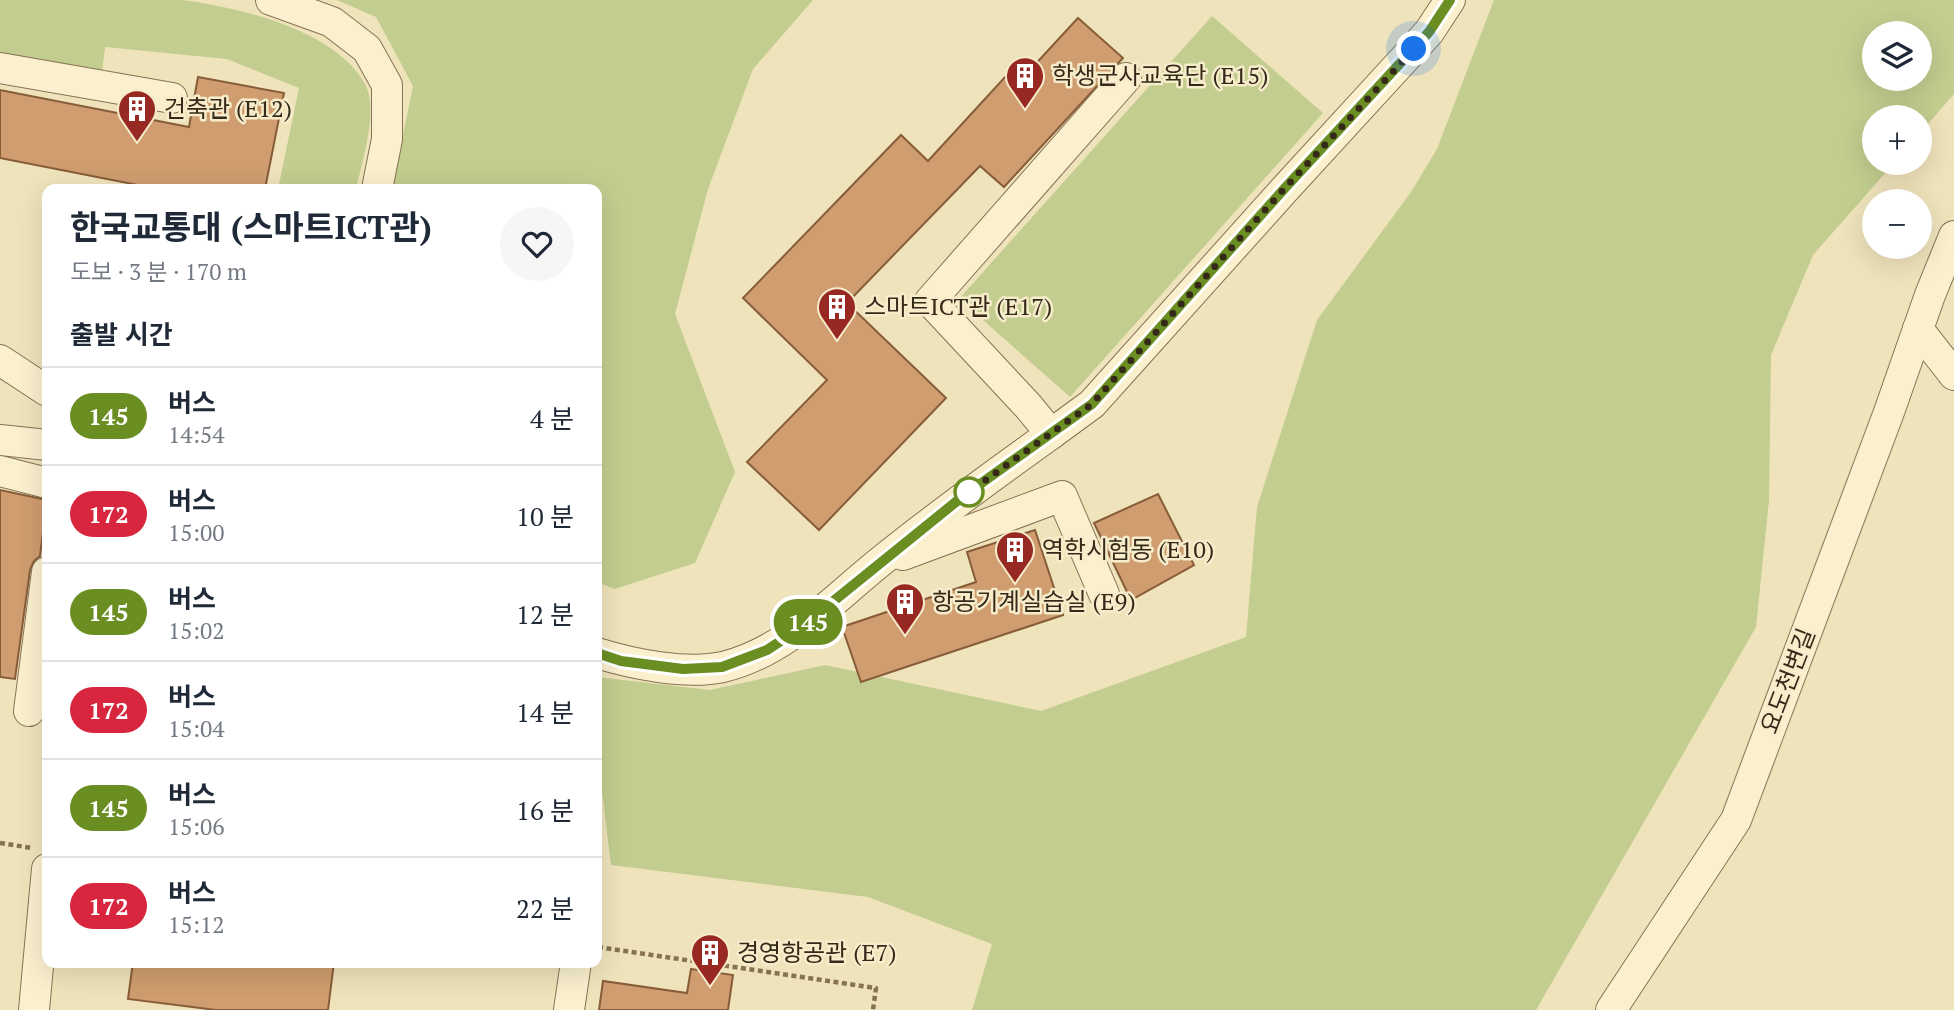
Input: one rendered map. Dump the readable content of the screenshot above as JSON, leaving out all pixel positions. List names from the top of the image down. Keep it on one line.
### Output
{"streets":{"street":["요도천변길"]},"places":{"building":["학생군사교육단 (E15)","건축관 (E12)","스마트ICT관 (E17)","역학시험동 (E10)","항공기계실습실 (E9)","경영항공관 (E7)"]},"lines":["bus line 145"],"page":{"on_map":"145","map_buttons":["+","−"],"heading":[["한국교통대 (스마트ICT관)","도보 · 3 분 · 170 m"],"출발 시간"],"list":[{"mark":"145","name":"버스","note":"14:54","value":"4 분"},{"mark":"172","name":"버스","note":"15:00","value":"10 분"},{"mark":"145","name":"버스","note":"15:02","value":"12 분"},{"mark":"172","name":"버스","note":"15:04","value":"14 분"},{"mark":"145","name":"버스","note":"15:06","value":"16 분"},{"mark":"172","name":"버스","note":"15:12","value":"22 분"}]}}
